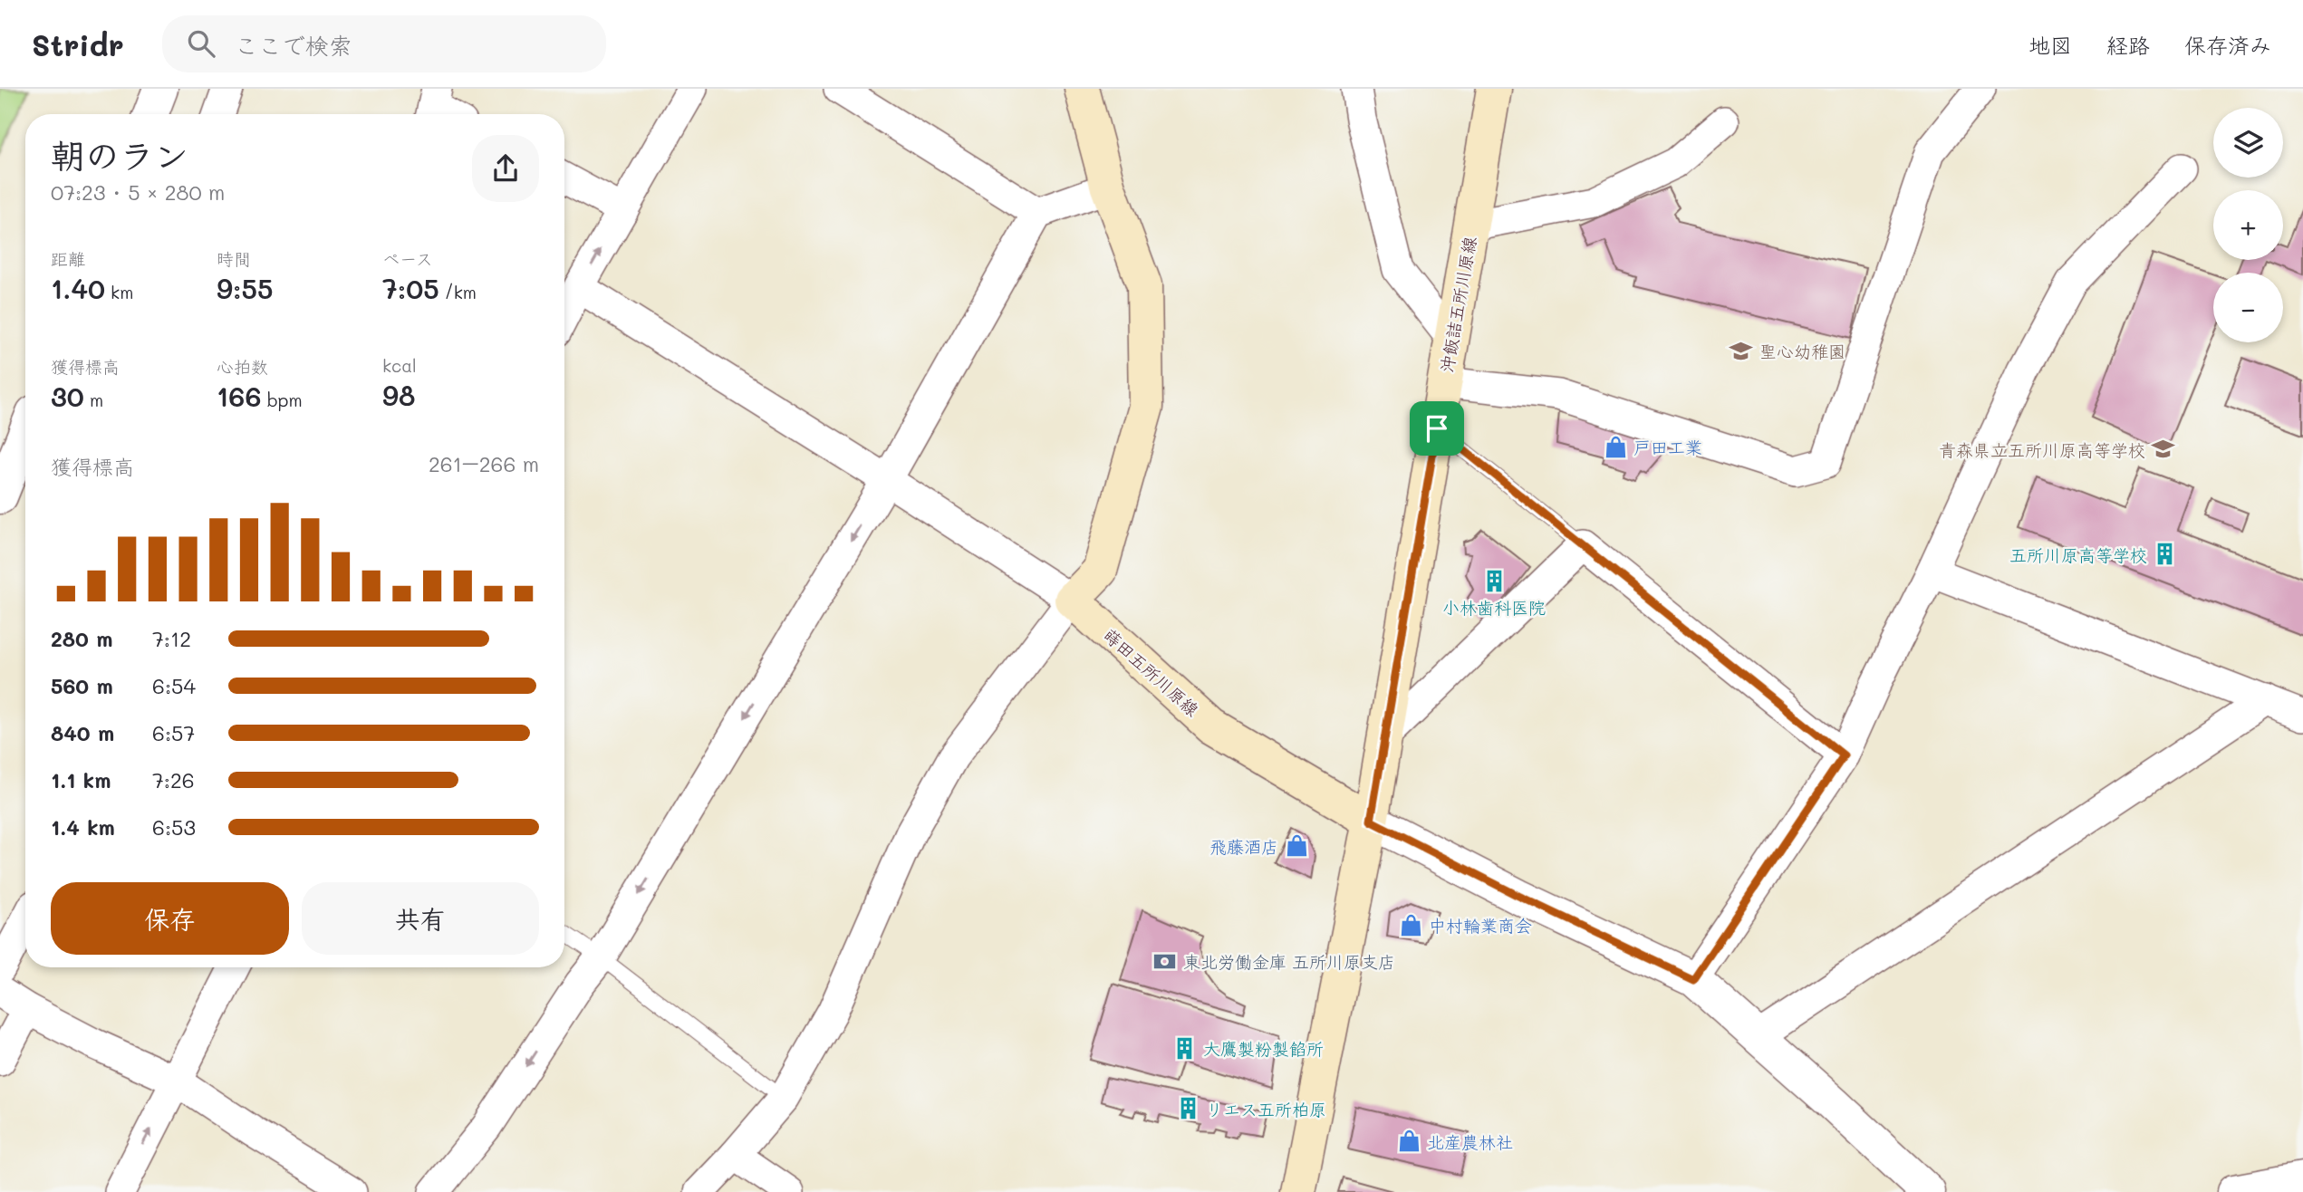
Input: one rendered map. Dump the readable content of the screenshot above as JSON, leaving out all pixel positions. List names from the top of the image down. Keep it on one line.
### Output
{"streets":{"main road":["沖飯詰五所川原線","蒔田五所川原線"]},"crossings":[["沖飯詰五所川原線","蒔田五所川原線"]],"places":{"school or university":["聖心幼稚園","青森県立五所川原高等学校"],"shop":["戸田工業","飛藤酒店","中村輪業商会","北産農林社"],"building":["五所川原高等学校","小林歯科医院","大鷹製粉製餡所","リエス五所柏原"],"bank":["東北労働金庫 五所川原支店"]},"page":{"header":"Stridr","search":"ここで検索","nav":["地図","経路","保存済み"],"map_buttons":["+","−"],"heading":["朝のラン","07:23 · 5 × 280 m"],"stats":[["距離","1.40 km"],["時間","9:55"],["ペース","7:05 /km"],["獲得標高","30 m"],["心拍数","166 bpm"],["kcal","98"]],"chart":["獲得標高","261–266 m"],"list":[{"name":"280 m","note":"7:12"},{"name":"560 m","note":"6:54"},{"name":"840 m","note":"6:57"},{"name":"1.1 km","note":"7:26"},{"name":"1.4 km","note":"6:53"}],"buttons":["保存","共有"]}}
